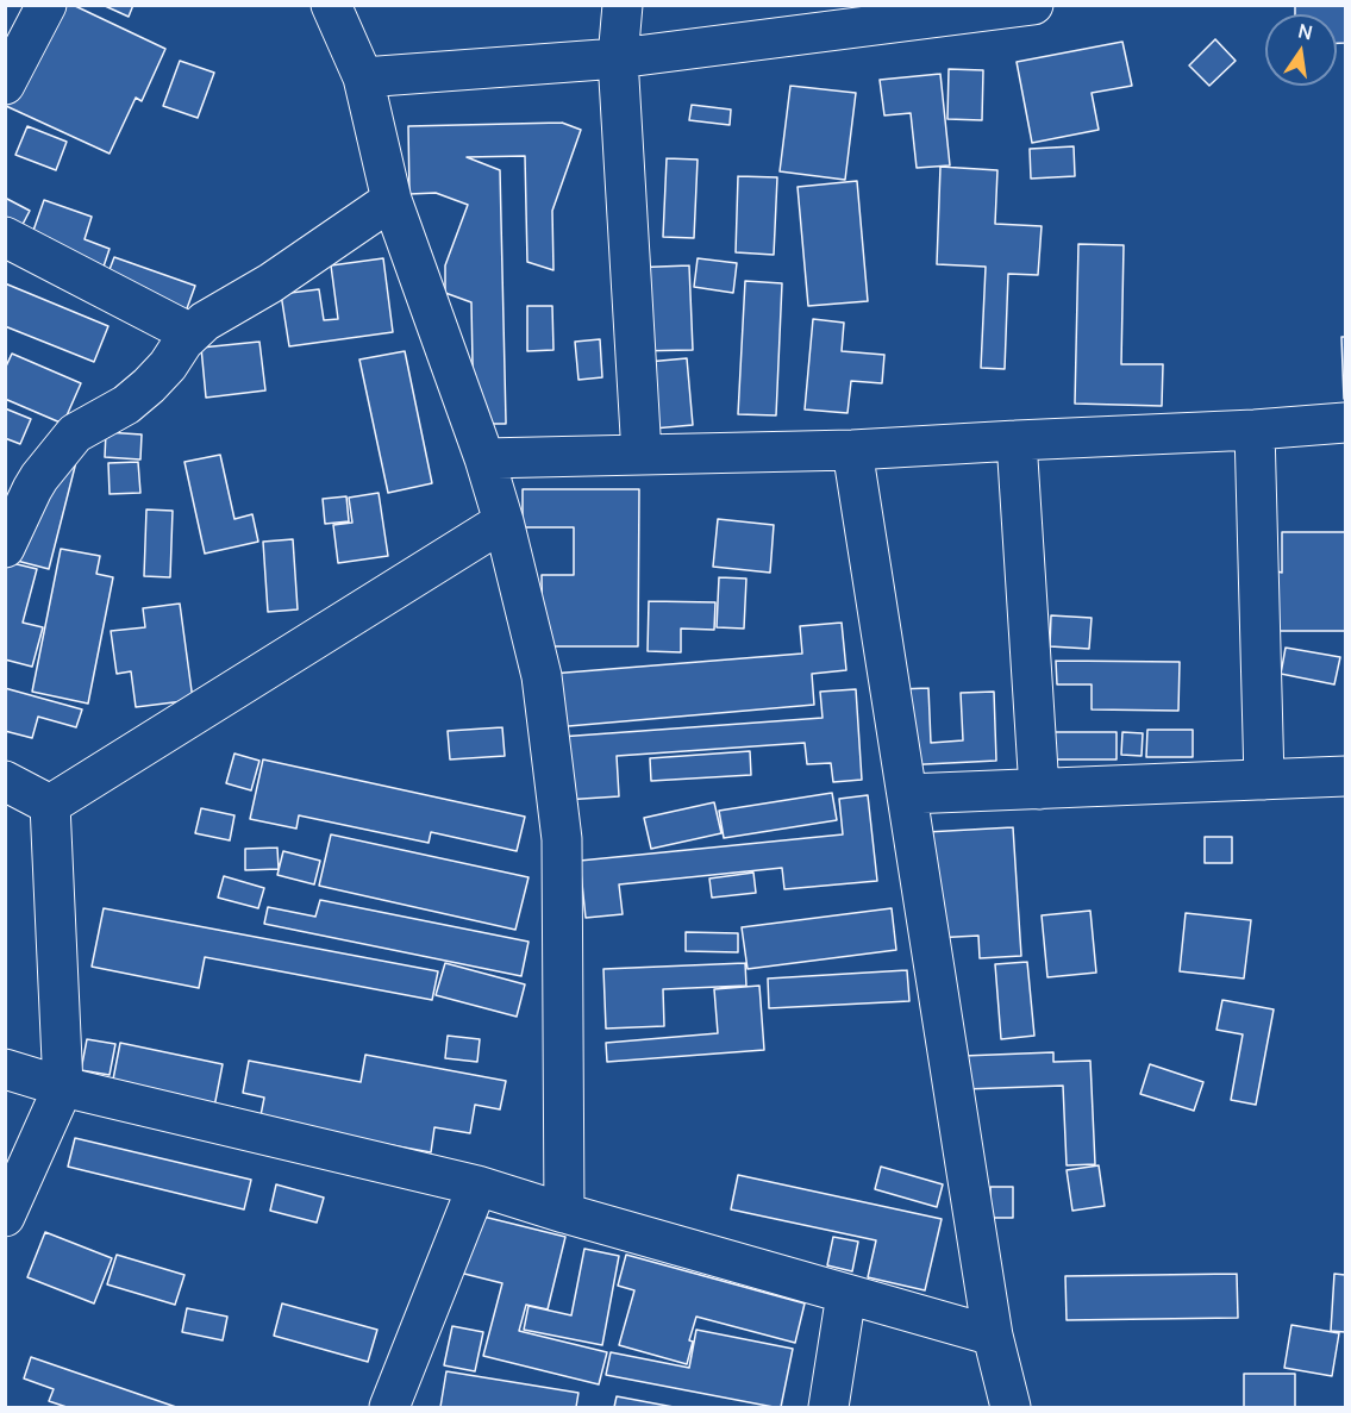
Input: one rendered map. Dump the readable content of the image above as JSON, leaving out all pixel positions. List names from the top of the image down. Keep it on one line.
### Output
{"north":"top"}
